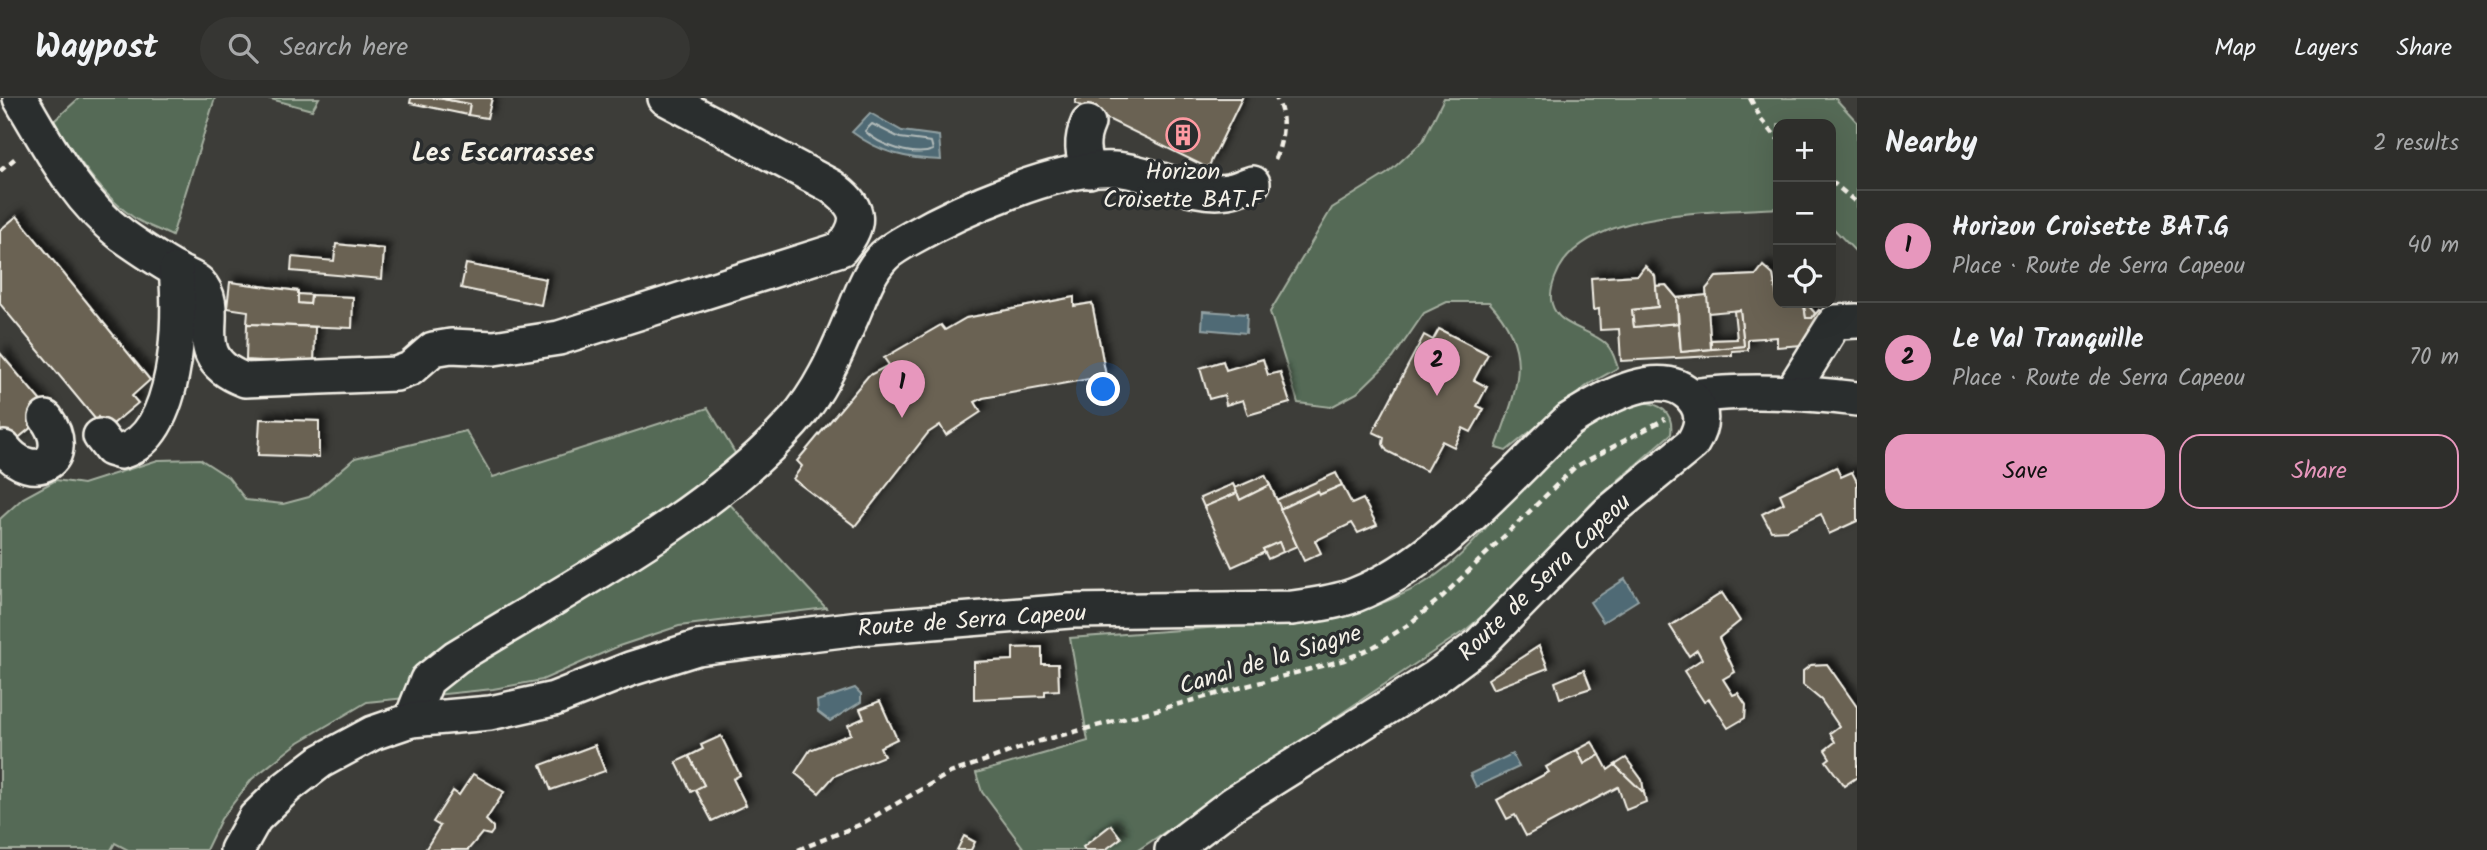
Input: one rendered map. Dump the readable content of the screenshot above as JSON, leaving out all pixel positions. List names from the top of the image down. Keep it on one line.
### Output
{"streets":{"street":["Route de Serra Capeou"],"path":["Canal de la Siagne"]},"crossings":[["Route de Serra Capeou","Canal de la Siagne"]],"districts":["Les Escarrasses"],"places":{"building":["Horizon Croisette BAT.F"]},"page":{"header":"Waypost","search":"Search here","nav":["Map","Layers","Share"],"heading":["Nearby","2 results"],"map_buttons":["+","−"],"list":[{"mark":"1","name":"Horizon Croisette BAT.G","note":"Place · Route de Serra Capeou","value":"40 m"},{"mark":"2","name":"Le Val Tranquille","note":"Place · Route de Serra Capeou","value":"70 m"}],"pins":["2","1"],"buttons":["Save","Share"]}}
